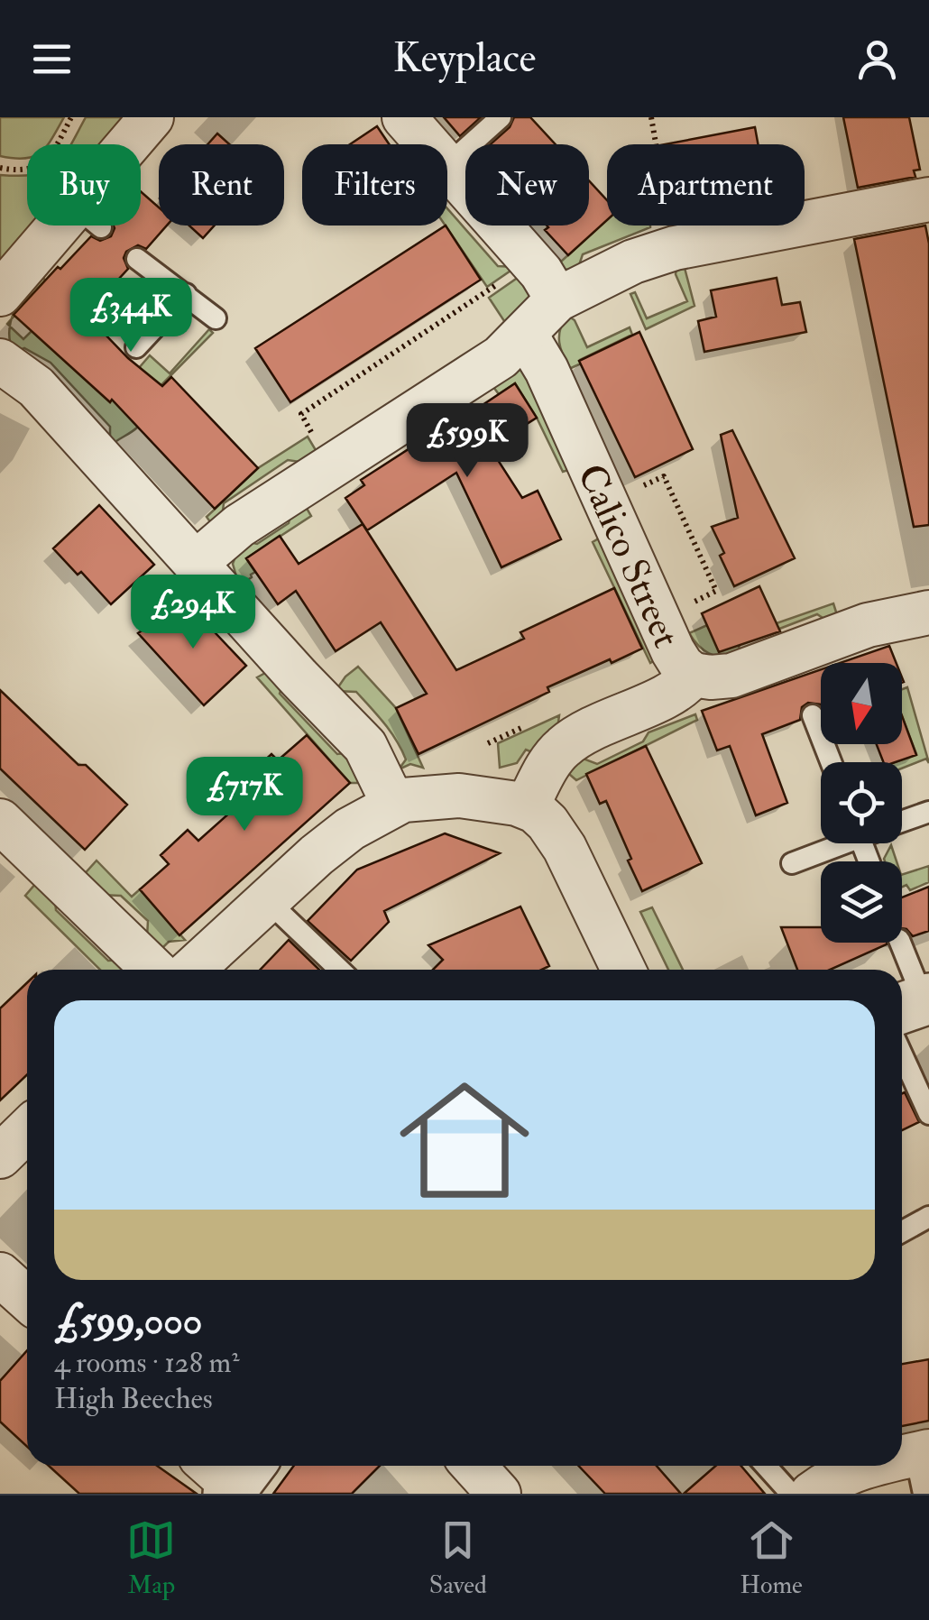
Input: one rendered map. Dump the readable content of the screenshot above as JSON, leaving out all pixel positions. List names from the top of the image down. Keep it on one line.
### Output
{"streets":{"street":["Calico Street"]},"north":"bottom","page":{"header":"Keyplace","chip":["Buy","Rent","Filters","New","Apartment"],"price":["£344K","£599K","£294K","£717K"],"list":[{"name":"£599,000","note":"4 rooms · 128 m² · High Beeches"}],"tabs":["Map","Saved","Home"]}}
